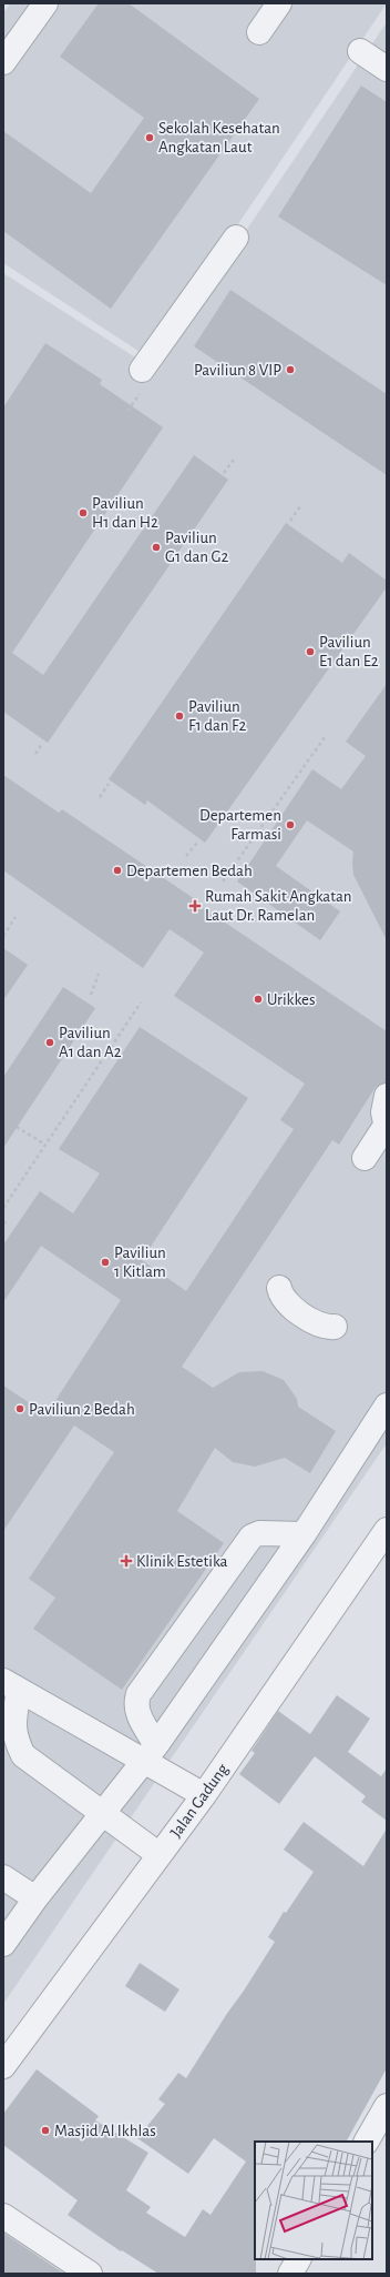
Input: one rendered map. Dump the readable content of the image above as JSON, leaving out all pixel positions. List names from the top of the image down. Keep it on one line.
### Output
{"streets":{"street":["Jalan Gadung"]},"places":{"other":["Sekolah Kesehatan Angkatan Laut","Paviliun 8 VIP","Paviliun H1 dan H2","Paviliun G1 dan G2","Paviliun E1 dan E2","Paviliun F1 dan F2","Departemen Farmasi","Departemen Bedah","Urikkes","Paviliun A1 dan A2","Paviliun 1 Kitlam","Paviliun 2 Bedah","Masjid Al Ikhlas"],"health":["Rumah Sakit Angkatan Laut Dr. Ramelan","Klinik Estetika"]}}
